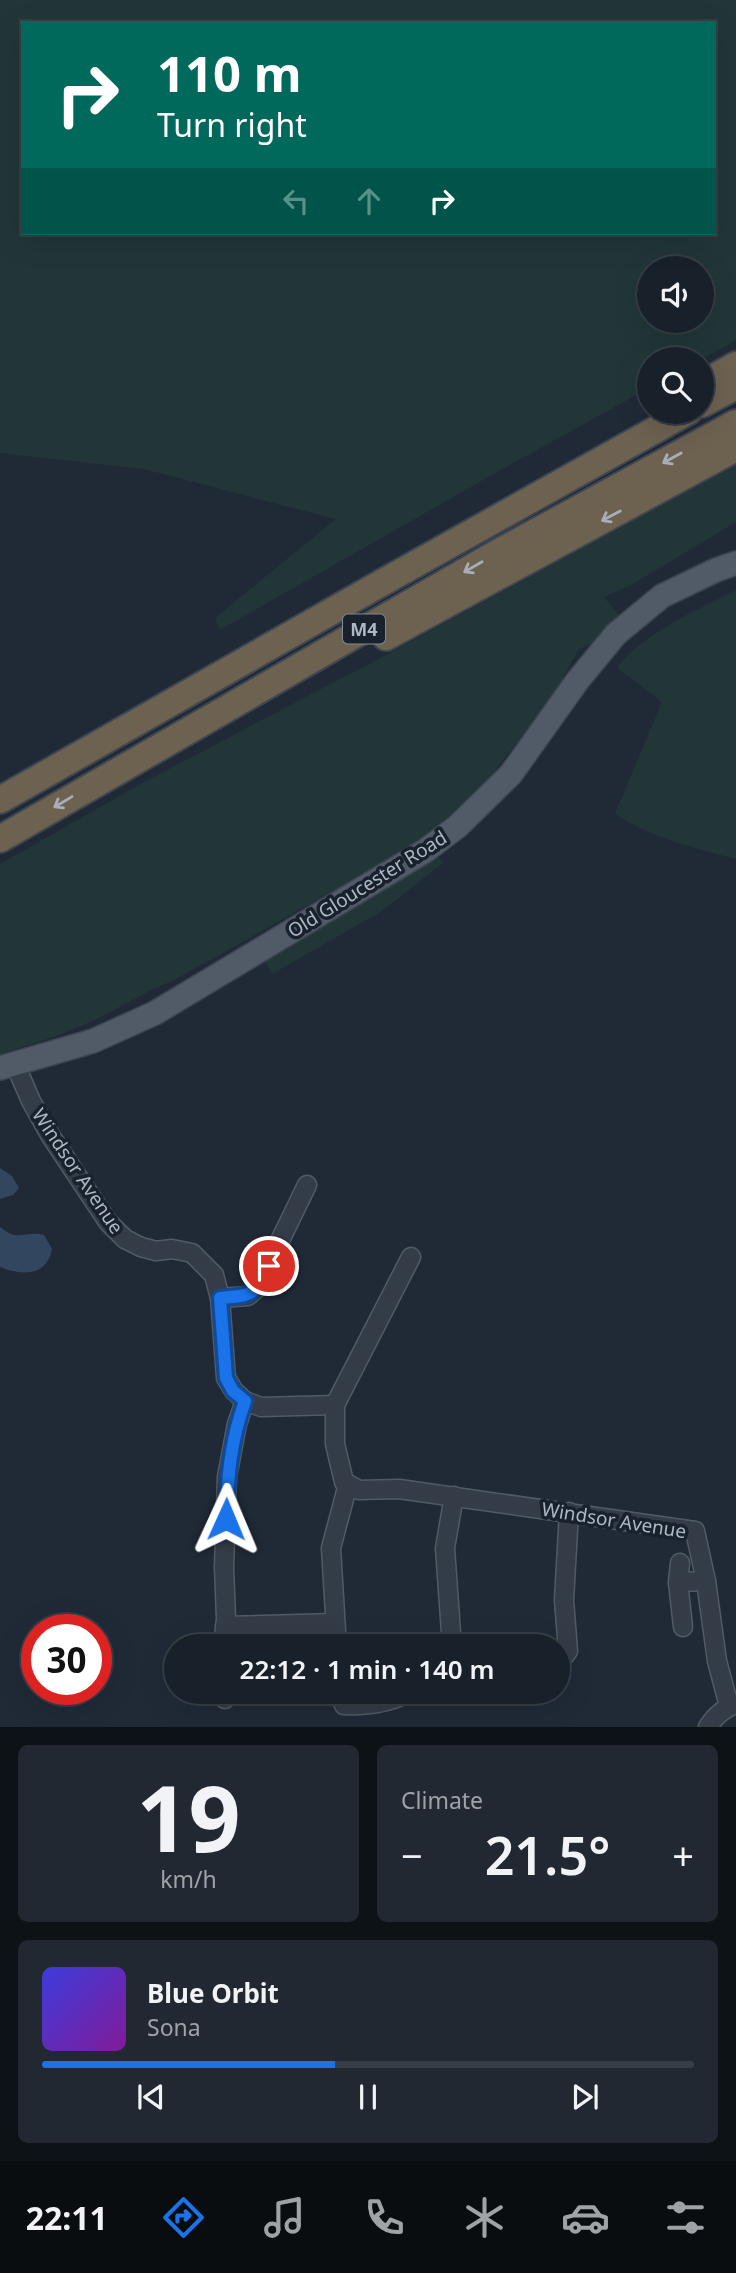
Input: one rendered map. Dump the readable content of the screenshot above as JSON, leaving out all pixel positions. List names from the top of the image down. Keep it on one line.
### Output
{"streets":{"highway":["M4"],"main road":["Old Gloucester Road"],"street":["Windsor Avenue"]},"crossings":[["Old Gloucester Road","Windsor Avenue"]],"page":{"turn":["110 m","Turn right"],"limit":"30","trip":"22:12 · 1 min · 140 m","tile":[["19","km/h"],"Climate"],"heat":["−","21.5°","+"],"song":["Blue Orbit","Sona"],"tabs":"22:11"}}
